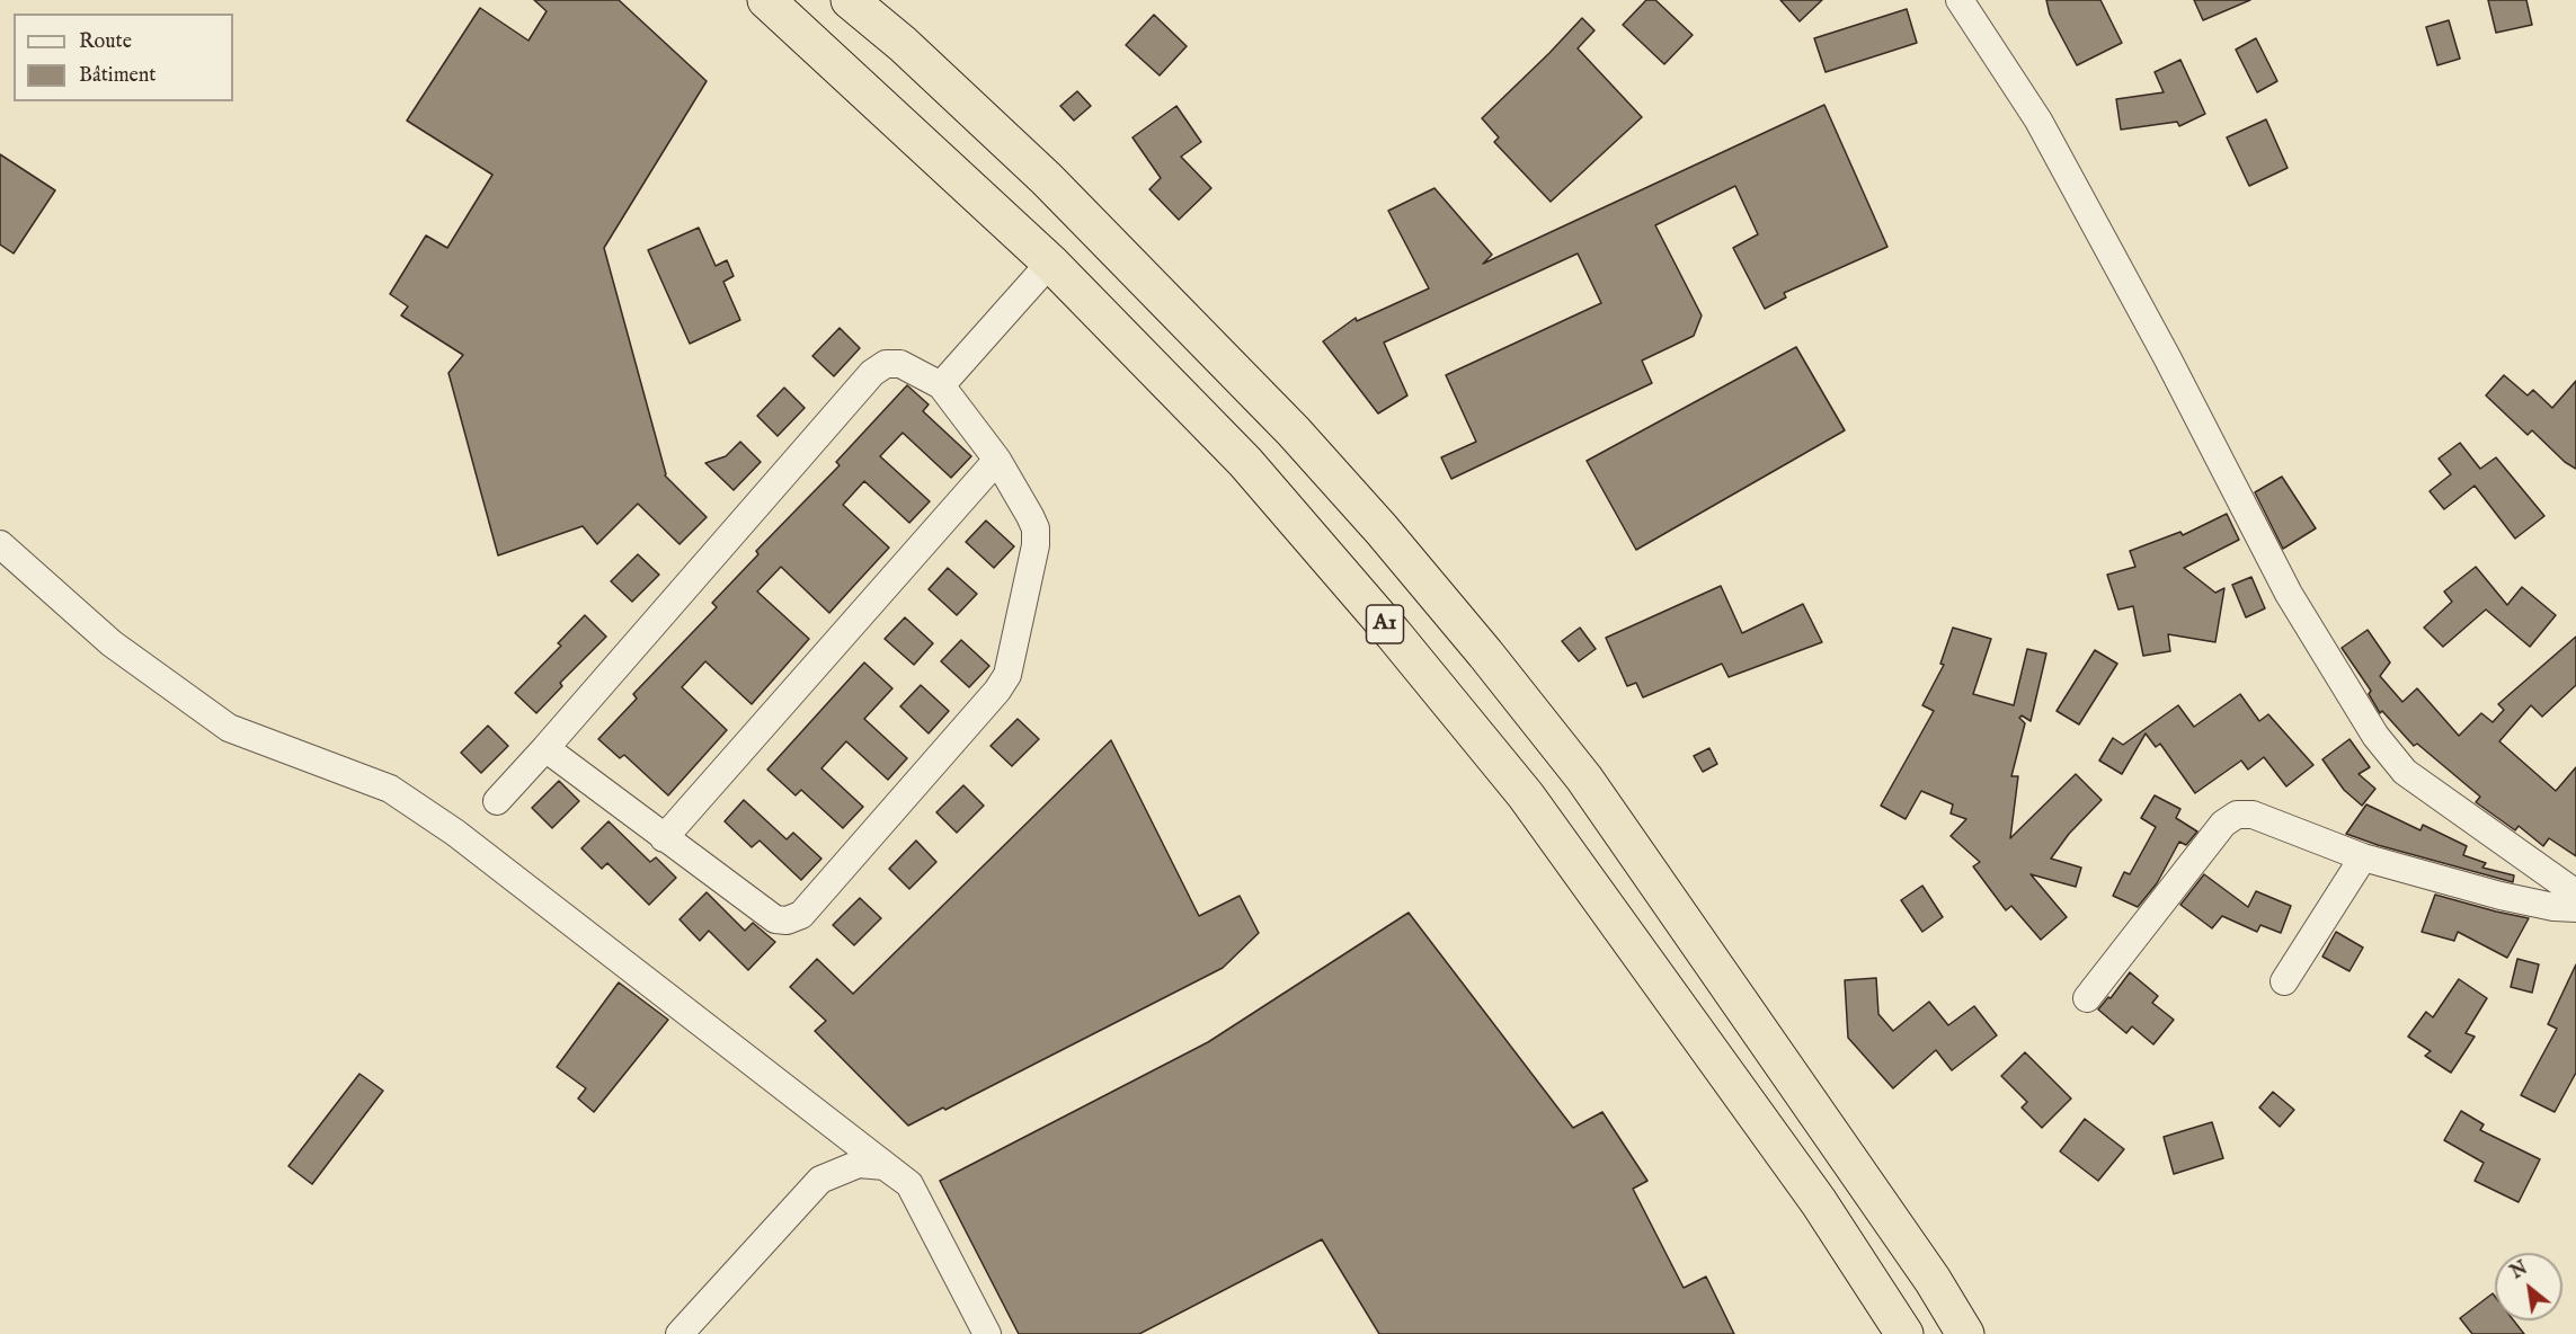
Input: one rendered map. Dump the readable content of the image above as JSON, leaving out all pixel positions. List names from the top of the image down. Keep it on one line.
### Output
{"streets":{"highway":["A1"]},"legend":["Route","Bâtiment"],"north":"top left"}
